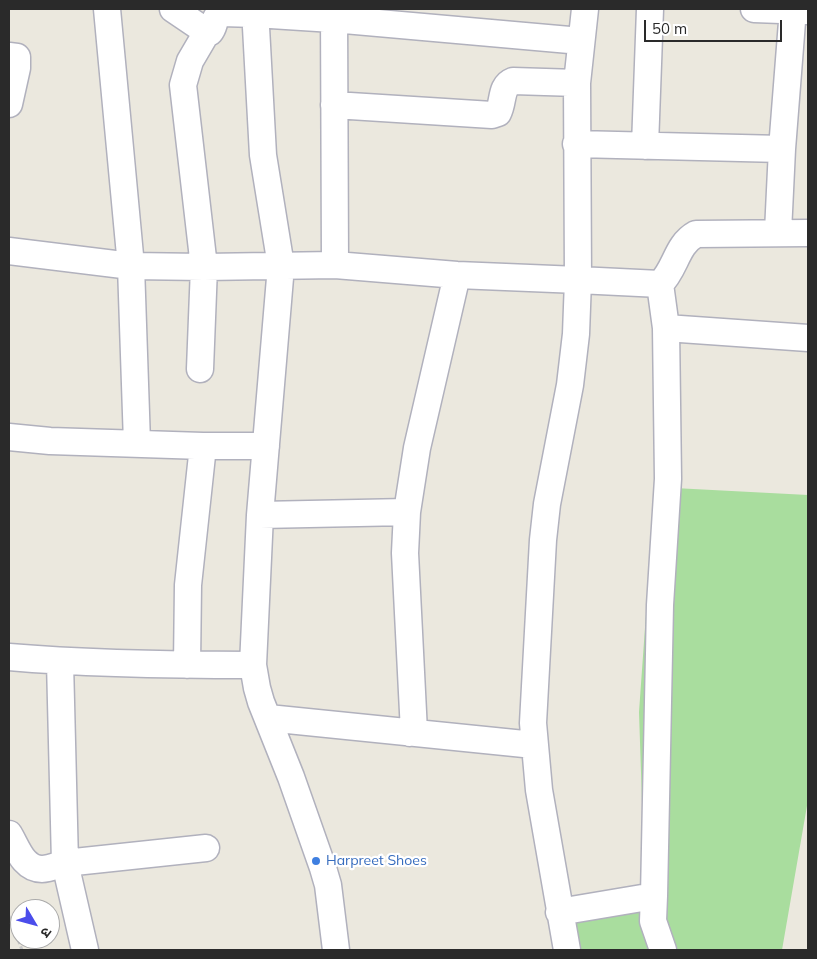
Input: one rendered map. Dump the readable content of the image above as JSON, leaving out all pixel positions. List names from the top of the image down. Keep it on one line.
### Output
{"places":["Harpreet Shoes"],"scale_bar":"50 m","north":"bottom right"}
